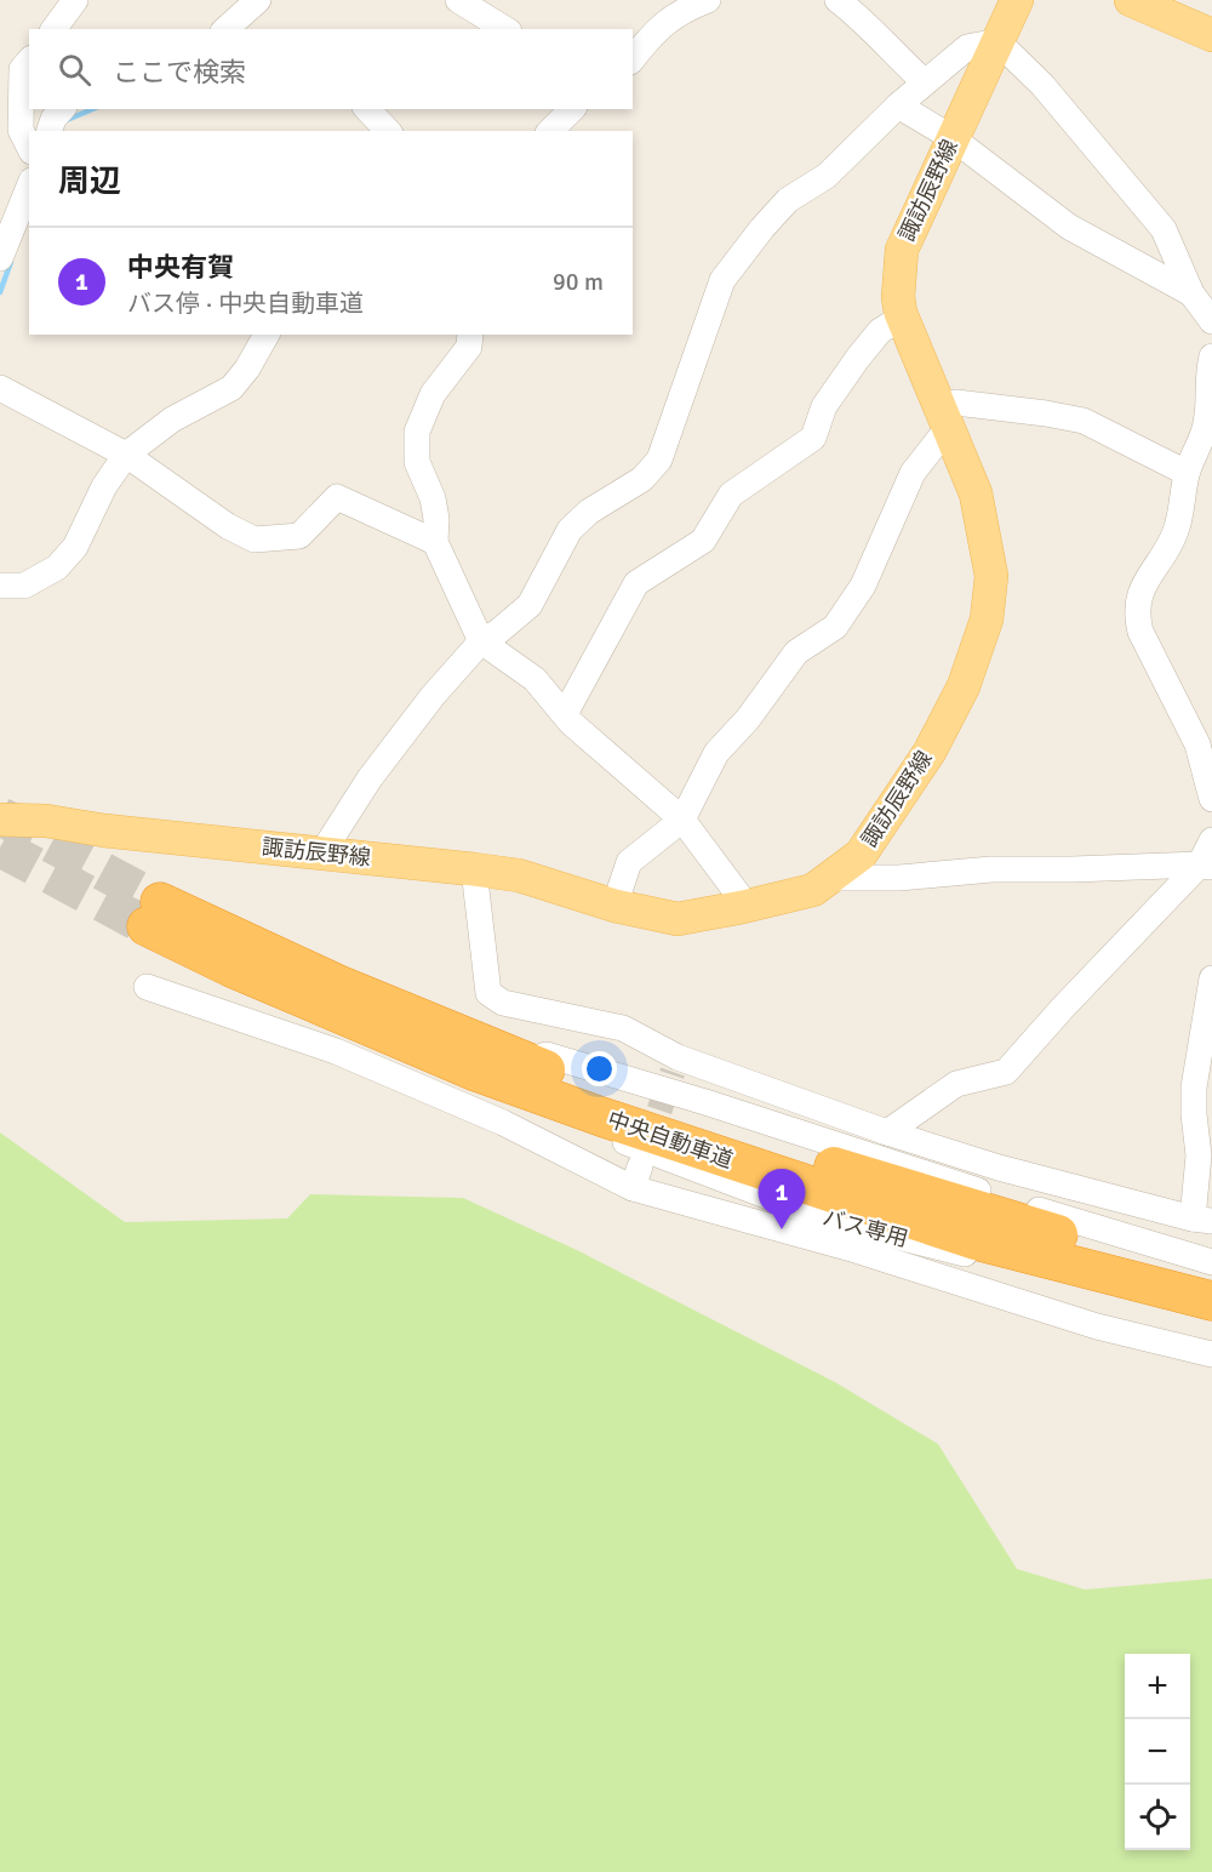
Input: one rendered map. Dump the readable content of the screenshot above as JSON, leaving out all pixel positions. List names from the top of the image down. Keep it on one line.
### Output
{"streets":{"highway":["中央自動車道"],"main road":["諏訪辰野線"]},"page":{"search":"ここで検索","heading":"周辺","list":[{"mark":"1","name":"中央有賀","note":"バス停 · 中央自動車道","value":"90 m"}],"pins":"1","map_buttons":["+","−"]}}
